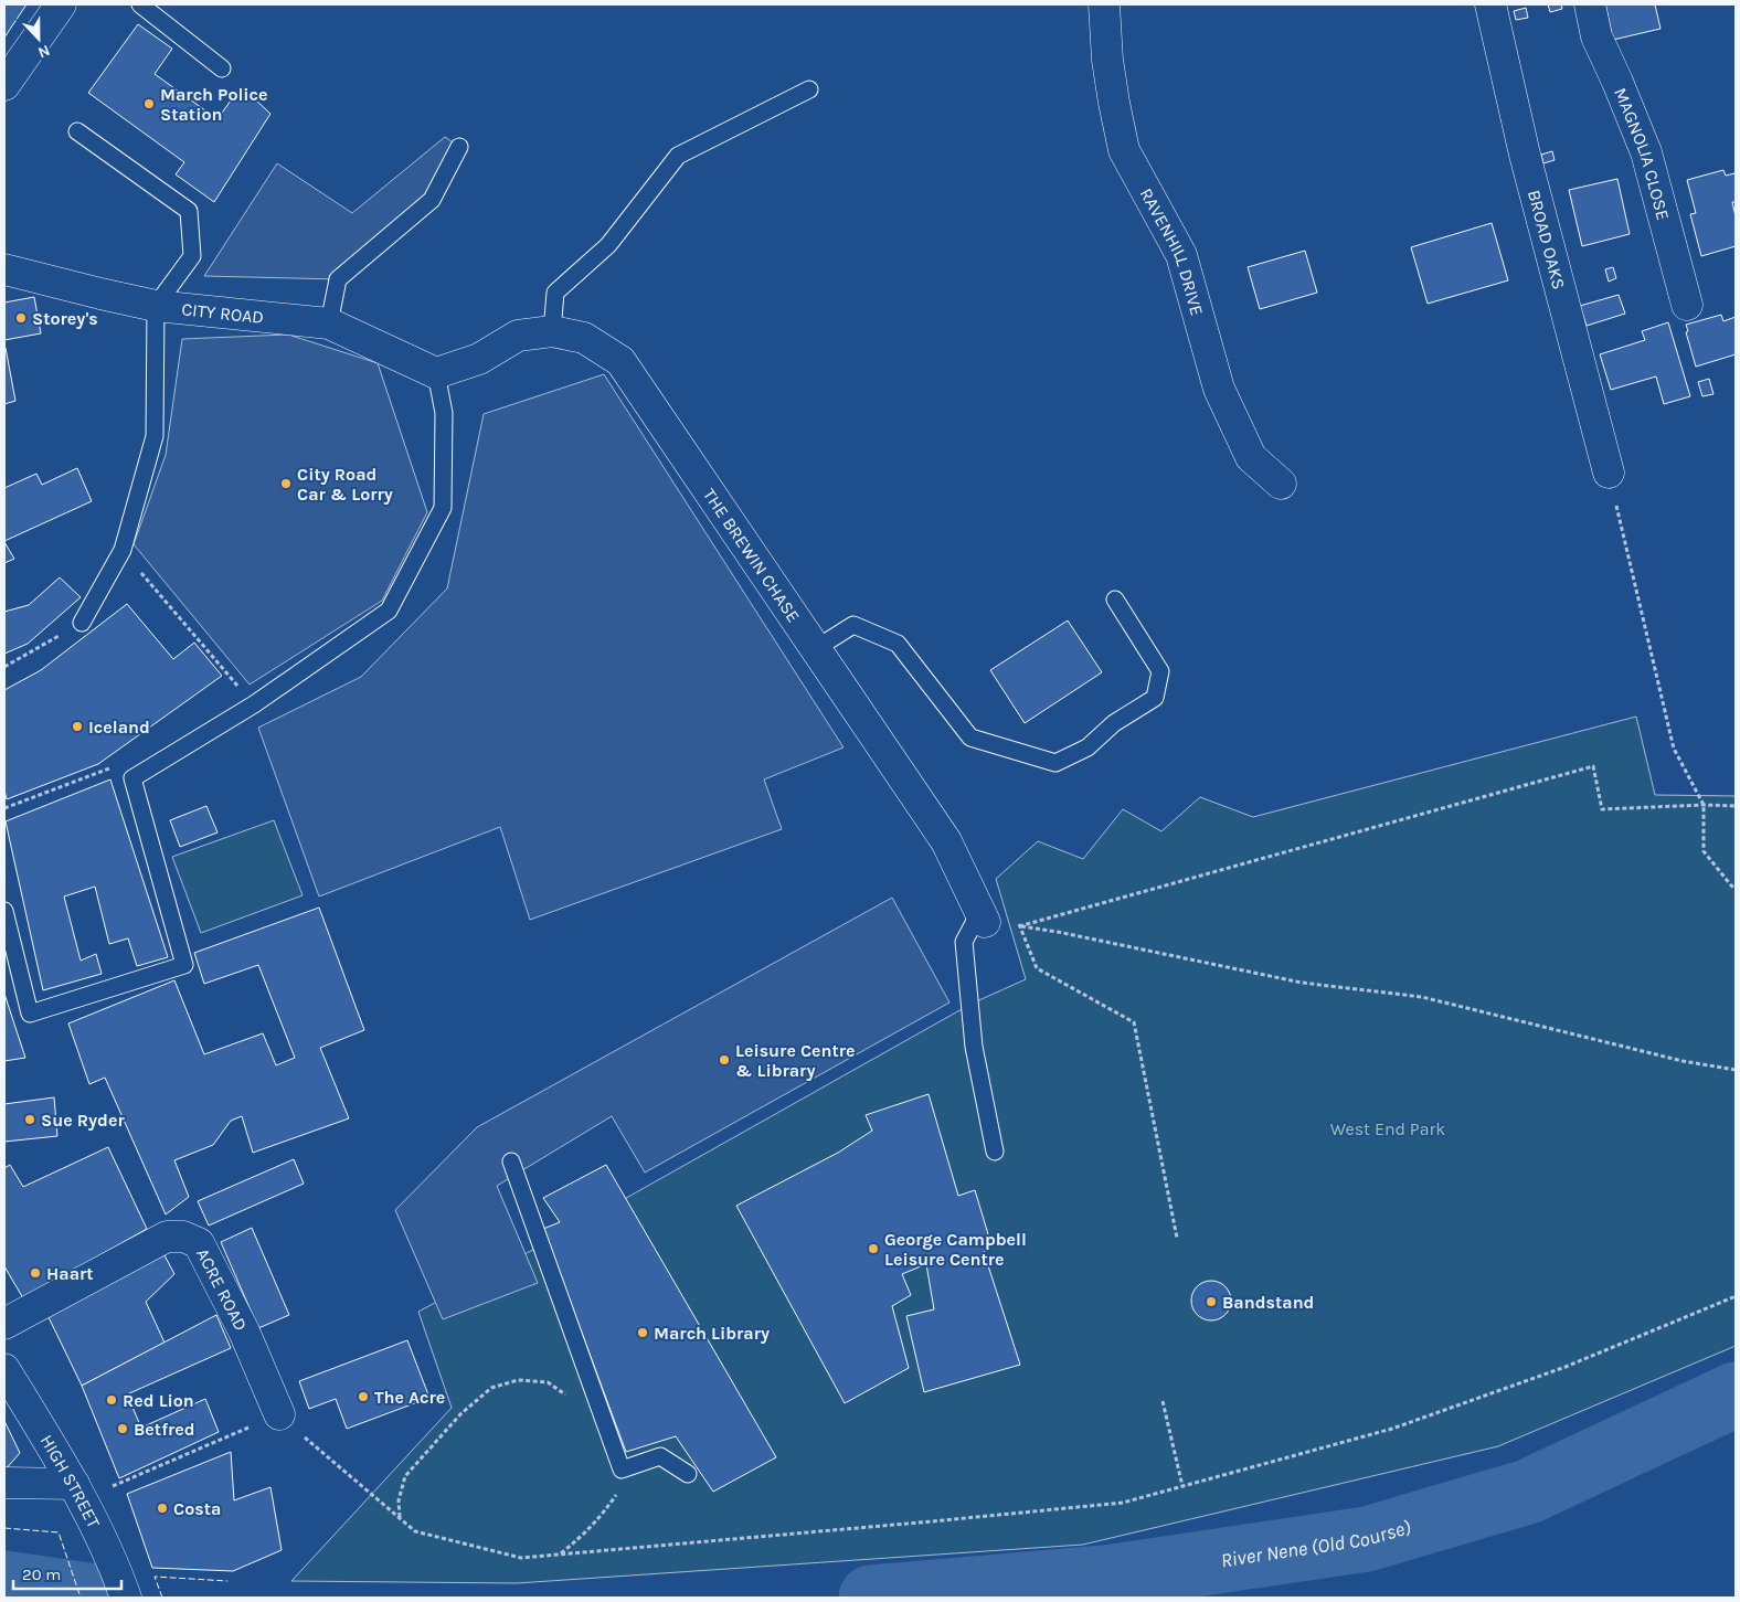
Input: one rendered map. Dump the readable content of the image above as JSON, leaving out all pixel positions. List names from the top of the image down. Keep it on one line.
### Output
{"streets":{"street":["MAGNOLIA CLOSE","BROAD OAKS","RAVENHILL DRIVE","CITY ROAD","THE BREWIN CHASE","ACRE ROAD","HIGH STREET"]},"crossings":[["CITY ROAD","THE BREWIN CHASE"]],"water":["River Nene (Old Course)"],"parks":["West End Park"],"places":["March Police Station","Storey's","City Road Car & Lorry","Iceland","Leisure Centre & Library","Sue Ryder","George Campbell Leisure Centre","Haart","Bandstand","March Library","The Acre","Red Lion","Betfred","Costa"],"scale_bar":"20 m","north":"bottom"}
